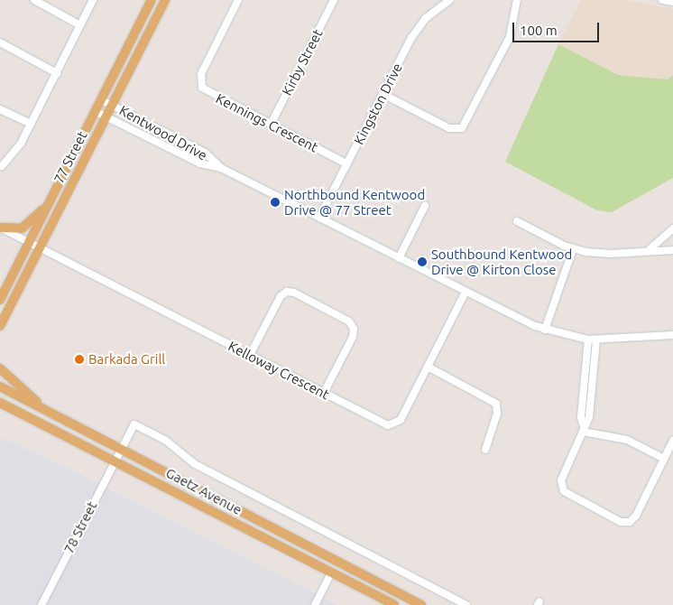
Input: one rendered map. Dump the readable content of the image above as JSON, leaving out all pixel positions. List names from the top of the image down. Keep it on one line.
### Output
{"streets":{"main road":["77 Street","Gaetz Avenue"],"street":["Kirby Street","Kingston Drive","Kennings Crescent","Kentwood Drive","Kelloway Crescent","78 Street"]},"crossings":[["Kirby Street","Kennings Crescent"],["Kingston Drive","Kennings Crescent"],["Kingston Drive","Kentwood Drive"],["Kentwood Drive","77 Street"],["Kentwood Drive","Kelloway Crescent"],["77 Street","Kelloway Crescent"],["Gaetz Avenue","78 Street"]],"places":["Northbound Kentwood Drive @ 77 Street","Southbound Kentwood Drive @ Kirton Close","Barkada Grill"],"scale_bar":"100 m"}
